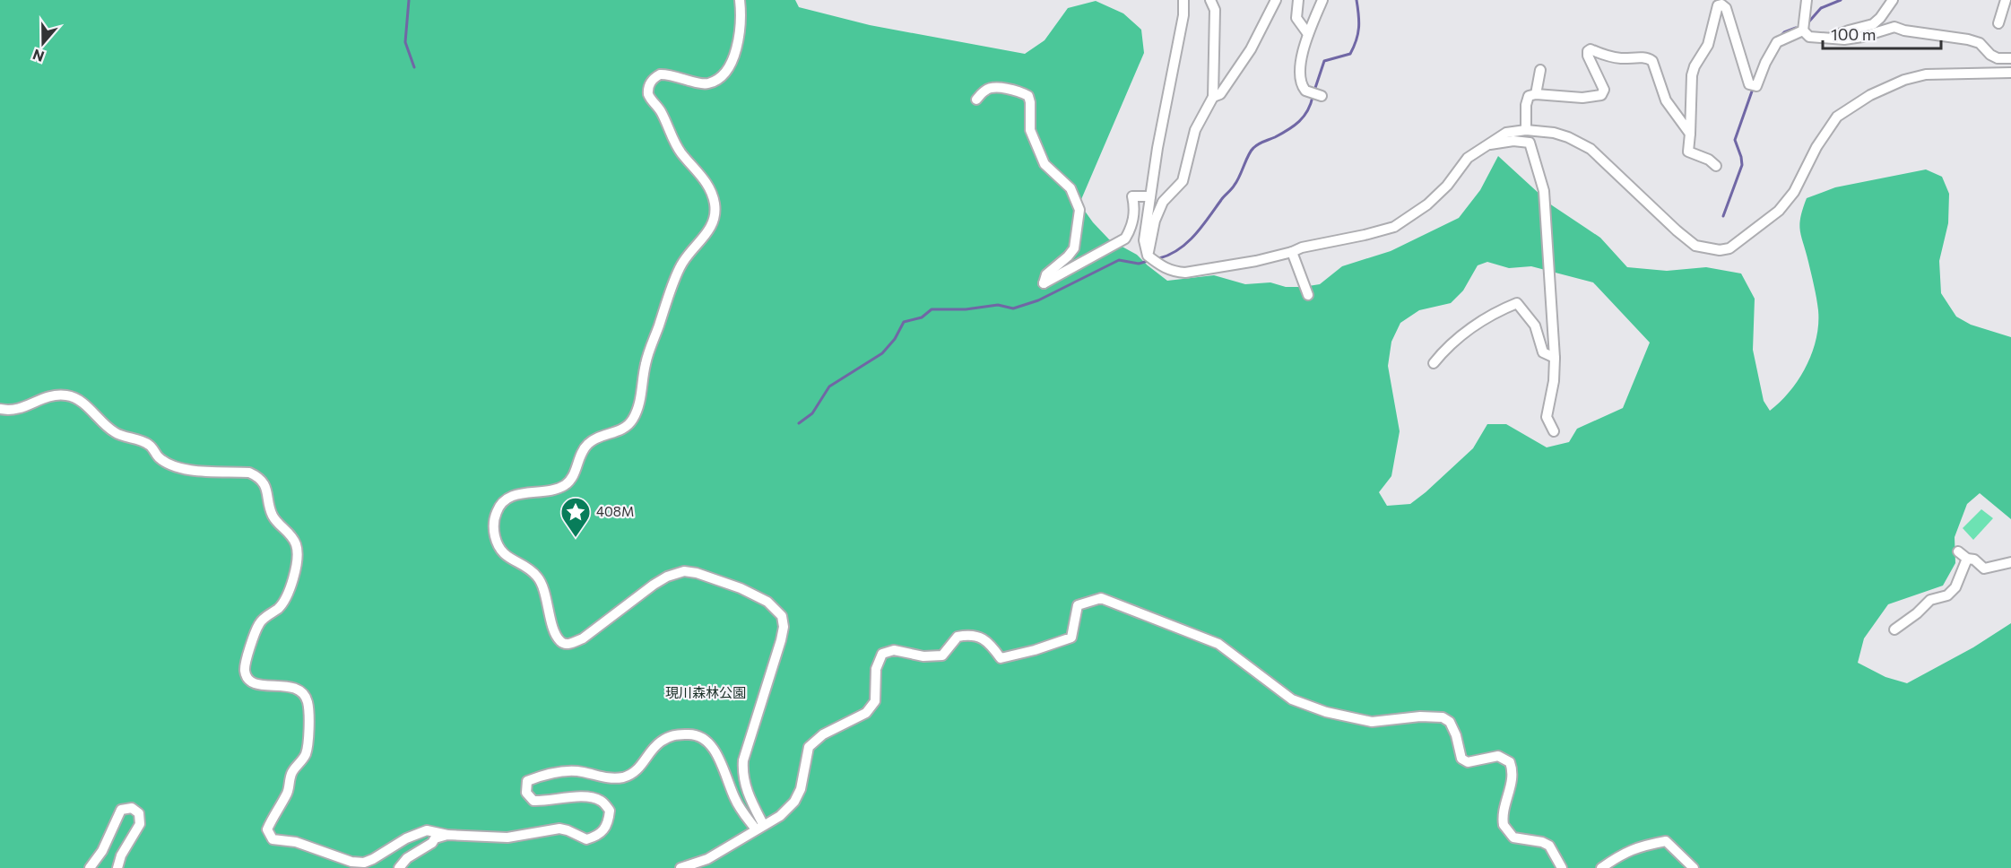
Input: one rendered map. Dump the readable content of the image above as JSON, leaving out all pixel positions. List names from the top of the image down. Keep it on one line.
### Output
{"parks":["現川森林公園"],"places":{"place":["408M"]},"scale_bar":"100 m","north":"bottom"}
